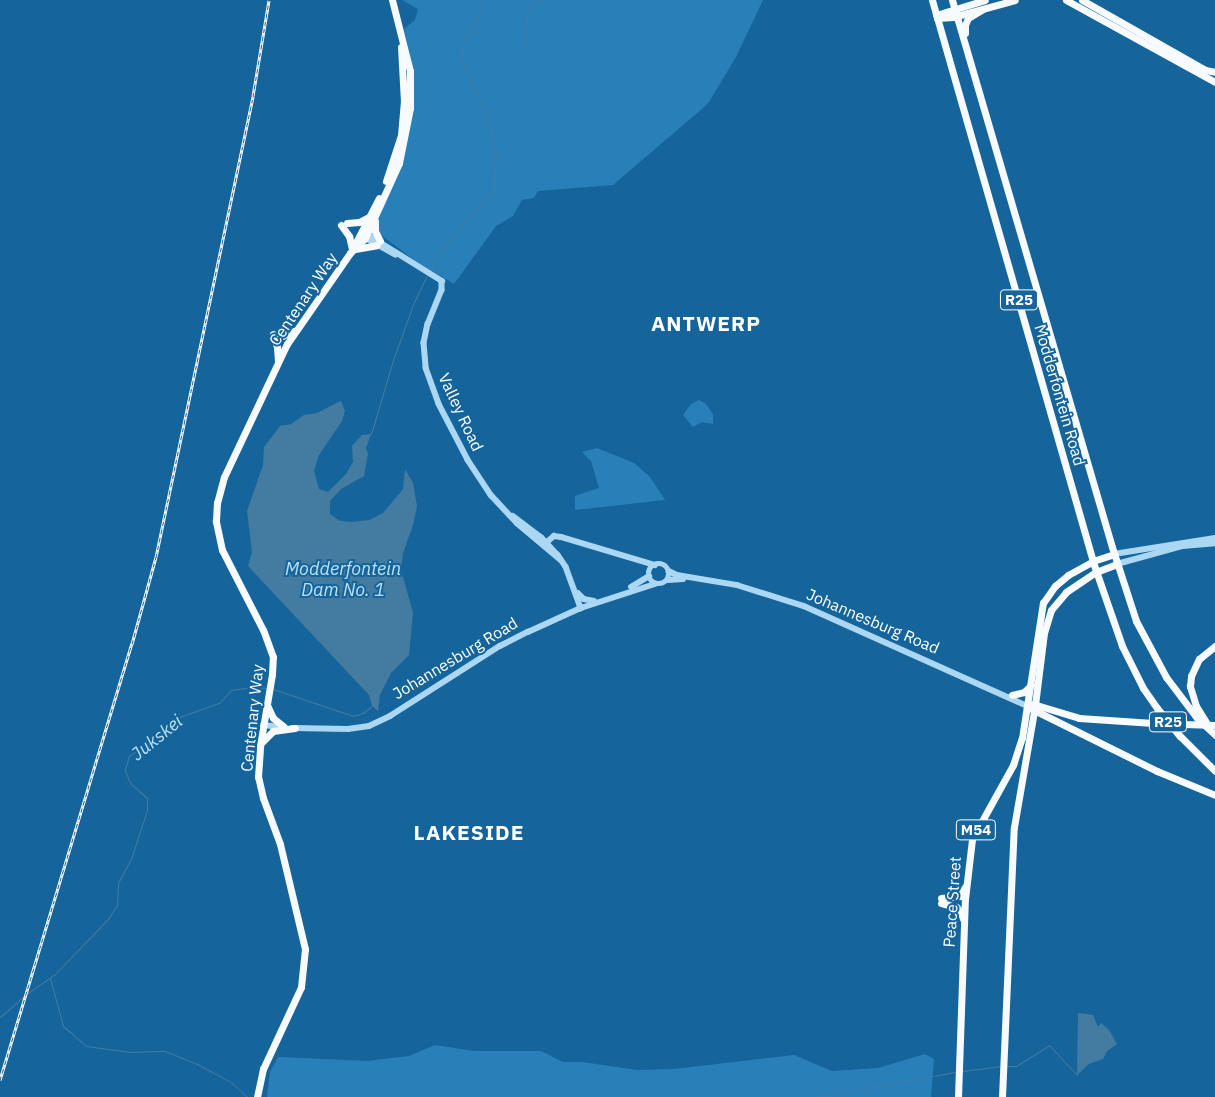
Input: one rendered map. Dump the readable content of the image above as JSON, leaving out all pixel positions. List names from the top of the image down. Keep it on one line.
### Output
{"streets":{"main road":["Centenary Way","R25","Modderfontein Road","M54","Peace Street"],"street":["Valley Road","Johannesburg Road"]},"crossings":[["Centenary Way","Johannesburg Road"],["Modderfontein Road","M54"],["Modderfontein Road","Peace Street"],["Johannesburg Road","Peace Street"],["M54","Peace Street"]],"districts":["ANTWERP","LAKESIDE"],"water":["Modderfontein Dam No. 1","Jukskei"]}
